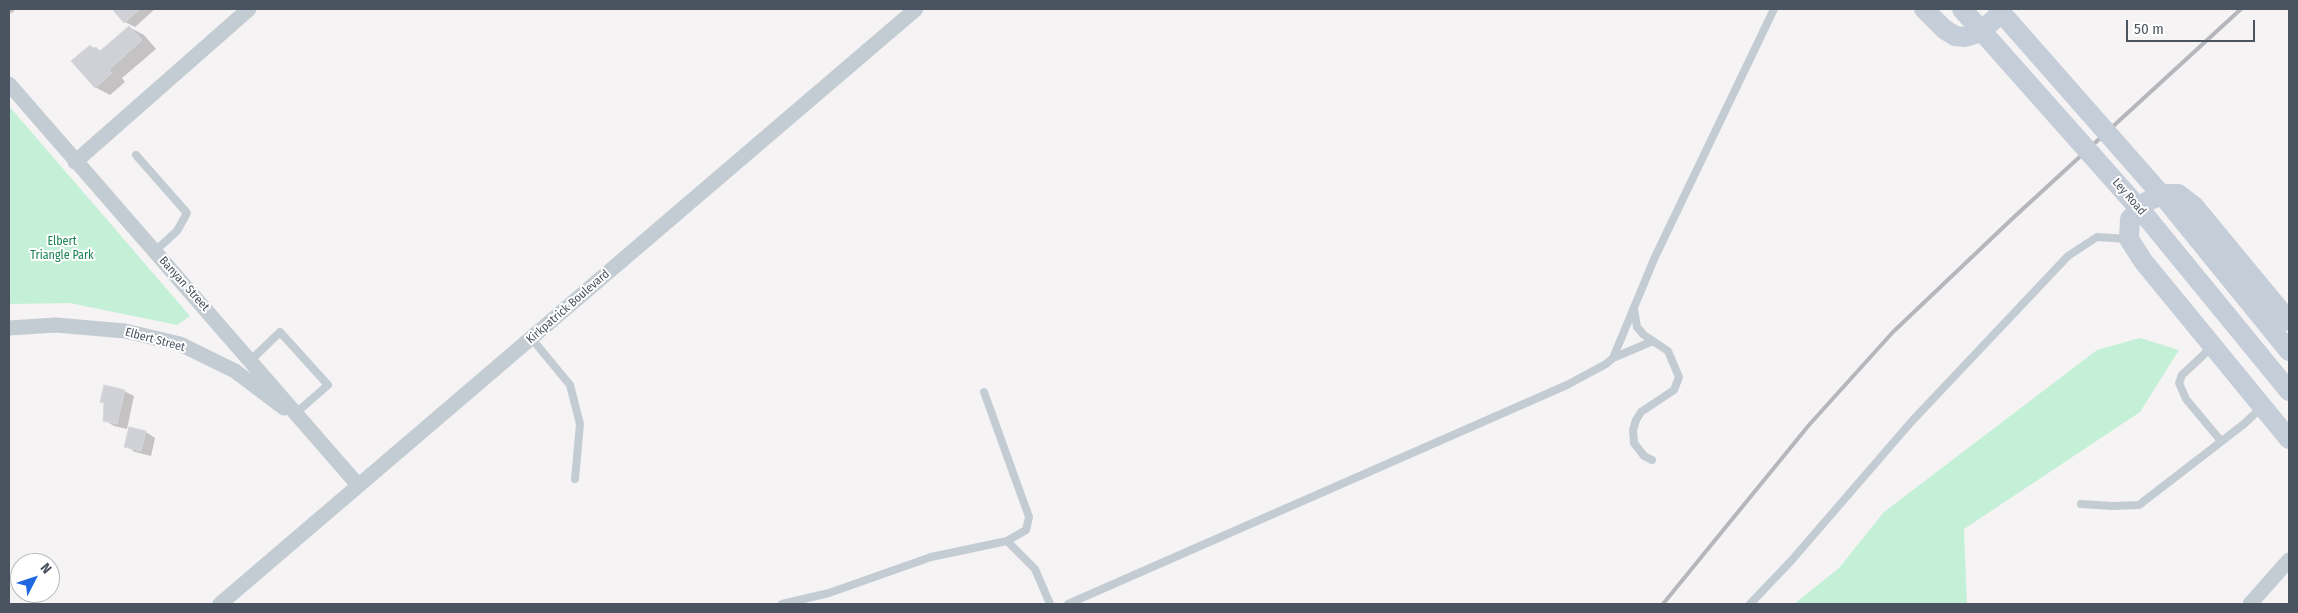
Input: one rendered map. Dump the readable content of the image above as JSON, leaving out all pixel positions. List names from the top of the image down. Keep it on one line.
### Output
{"streets":{"main road":["Ley Road"],"street":["Banyan Street","Kirkpatrick Boulevard","Elbert Street"]},"crossings":[["Banyan Street","Kirkpatrick Boulevard"],["Banyan Street","Elbert Street"]],"parks":["Elbert Triangle Park"],"scale_bar":"50 m","north":"top right"}
